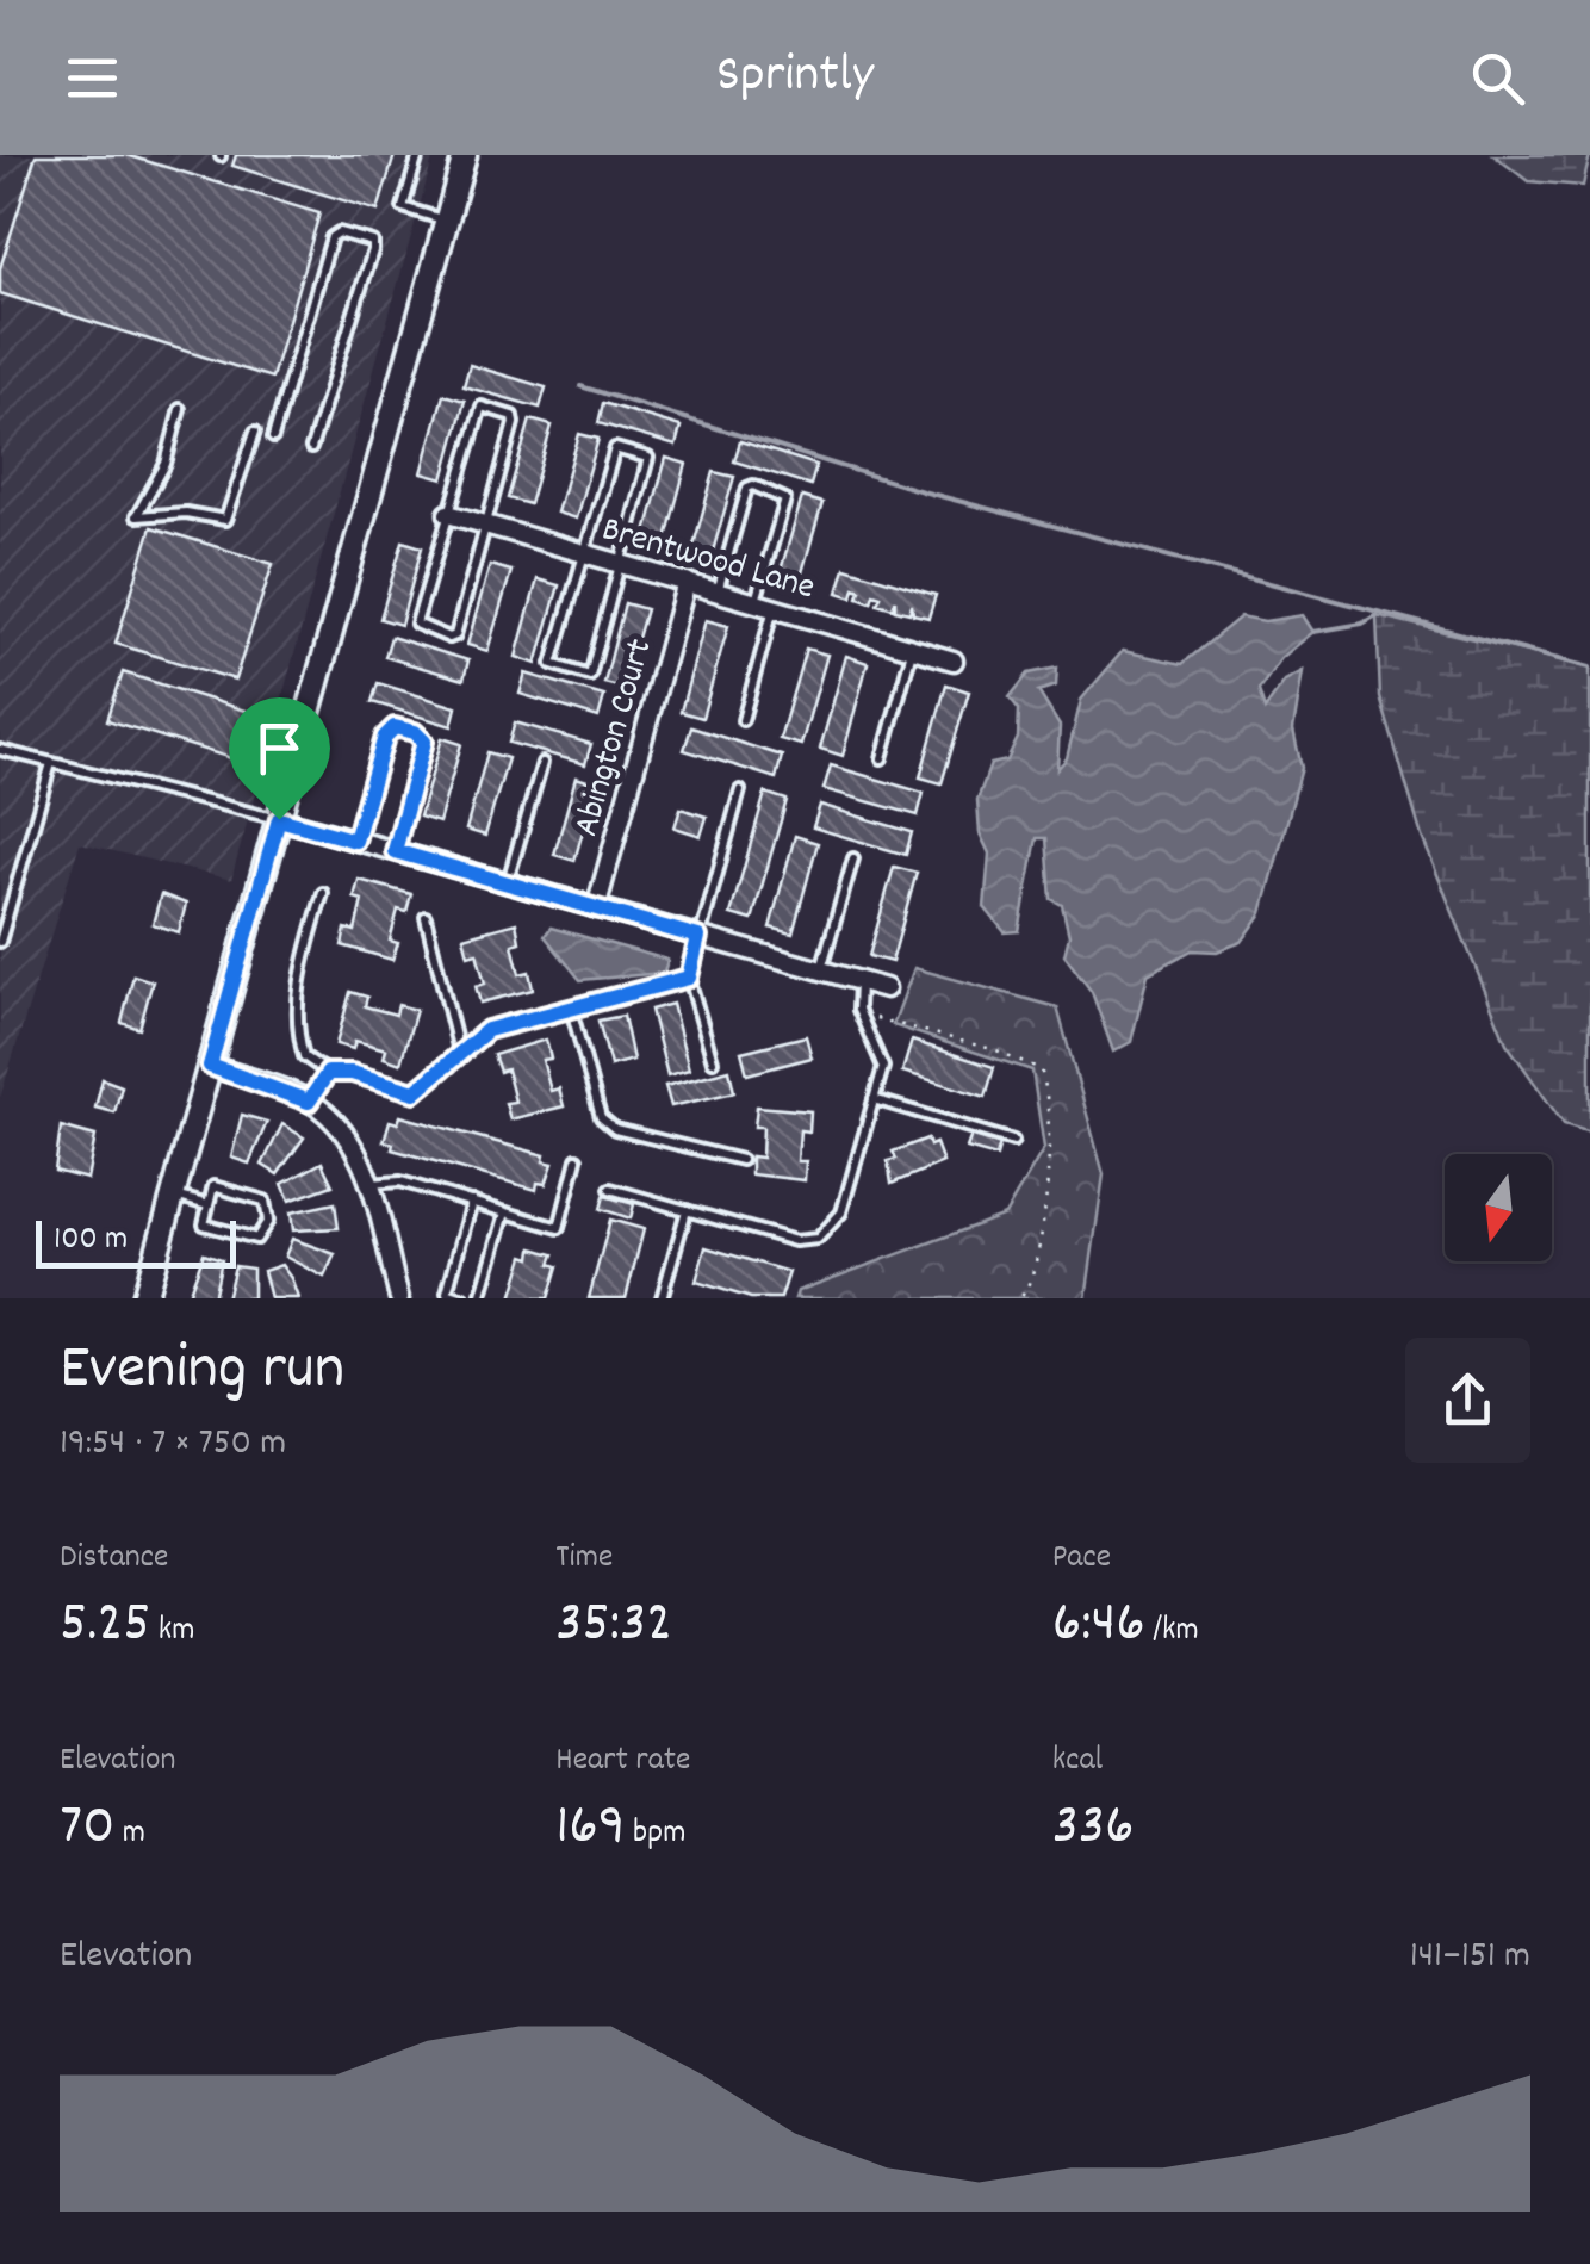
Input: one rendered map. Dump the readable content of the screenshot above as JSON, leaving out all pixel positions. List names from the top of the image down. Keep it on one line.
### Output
{"streets":{"street":["Brentwood Lane","Abington Court"]},"crossings":[["Brentwood Lane","Abington Court"]],"scale_bar":"100 m","north":"bottom","page":{"header":"Sprintly","scale":"100 m","heading":["Evening run","19:54 · 7 × 750 m"],"stats":[["Distance","5.25 km"],["Time","35:32"],["Pace","6:46 /km"],["Elevation","70 m"],["Heart rate","169 bpm"],["kcal","336"]],"chart":["Elevation","141–151 m"]}}
